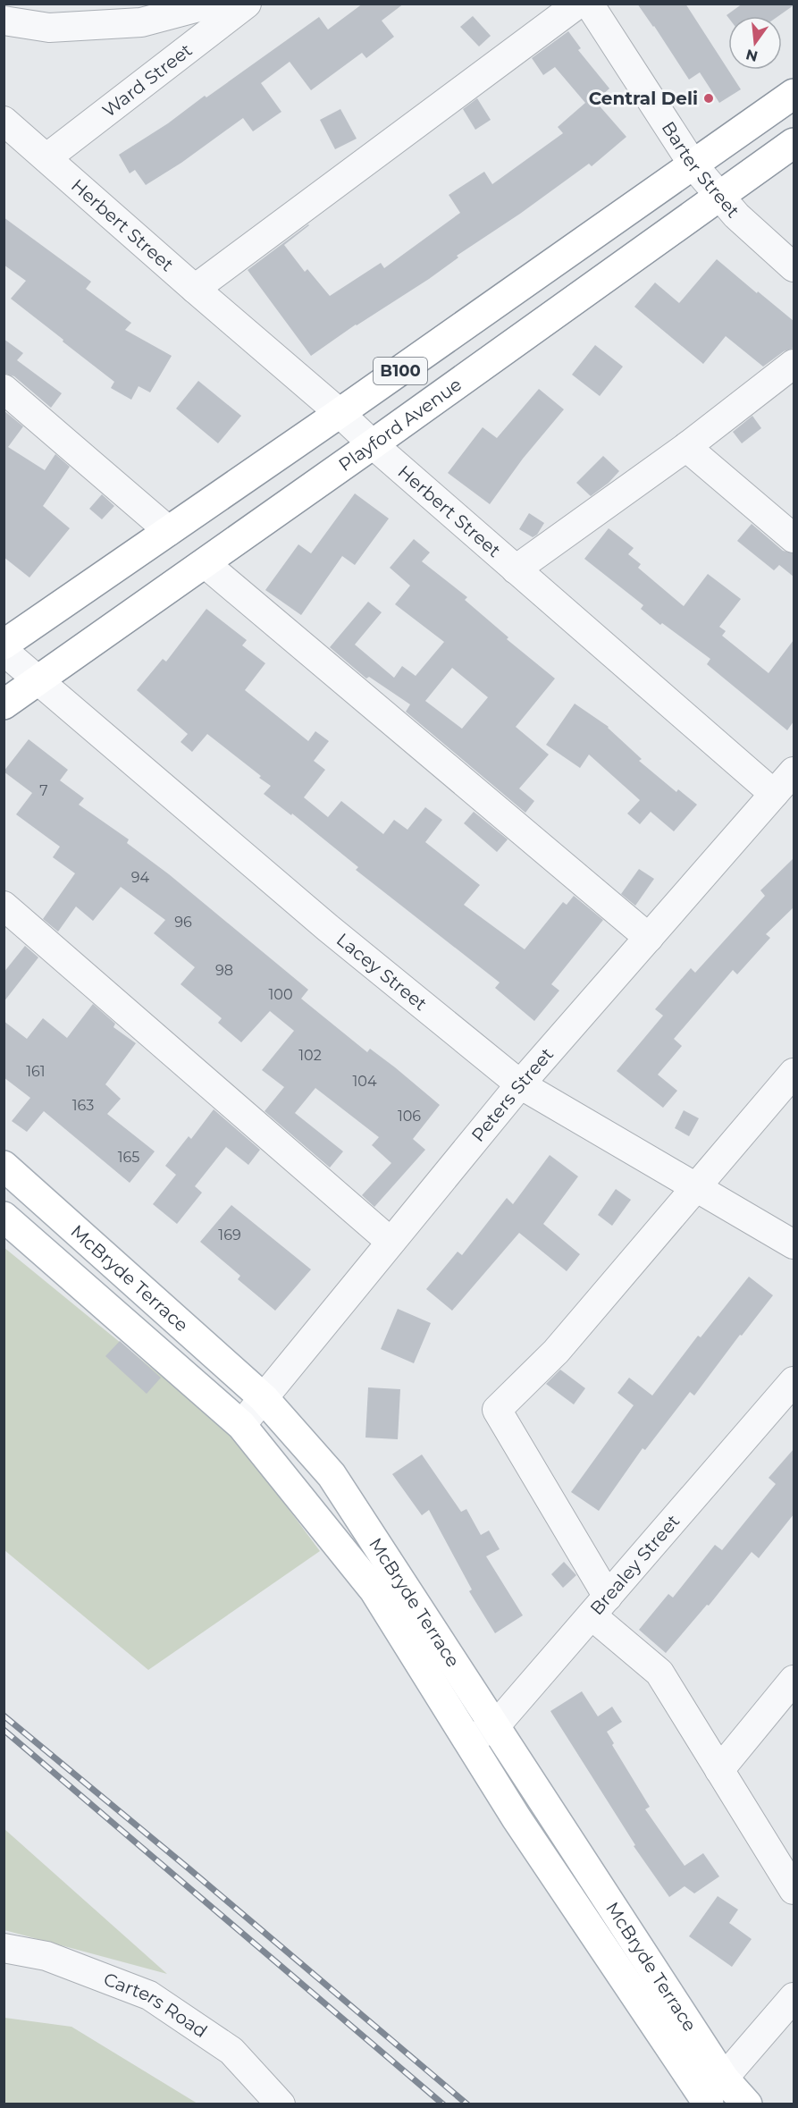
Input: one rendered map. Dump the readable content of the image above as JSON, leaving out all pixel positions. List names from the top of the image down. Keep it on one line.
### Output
{"streets":{"main road":["B100","Playford Avenue","McBryde Terrace"],"street":["Ward Street","Barter Street","Herbert Street","Lacey Street","Peters Street","Brealey Street","Carters Road"]},"crossings":[["Ward Street","Herbert Street"],["Barter Street","B100"],["Barter Street","Playford Avenue"],["Herbert Street","B100"],["Herbert Street","Playford Avenue"],["Herbert Street","Peters Street"],["Playford Avenue","Lacey Street"],["Lacey Street","Peters Street"],["Peters Street","McBryde Terrace"],["McBryde Terrace","Brealey Street"]],"places":["Central Deli"],"house_numbers":["7","94","96","98","100","102","161","104","163","106","165","169"],"north":"bottom"}
